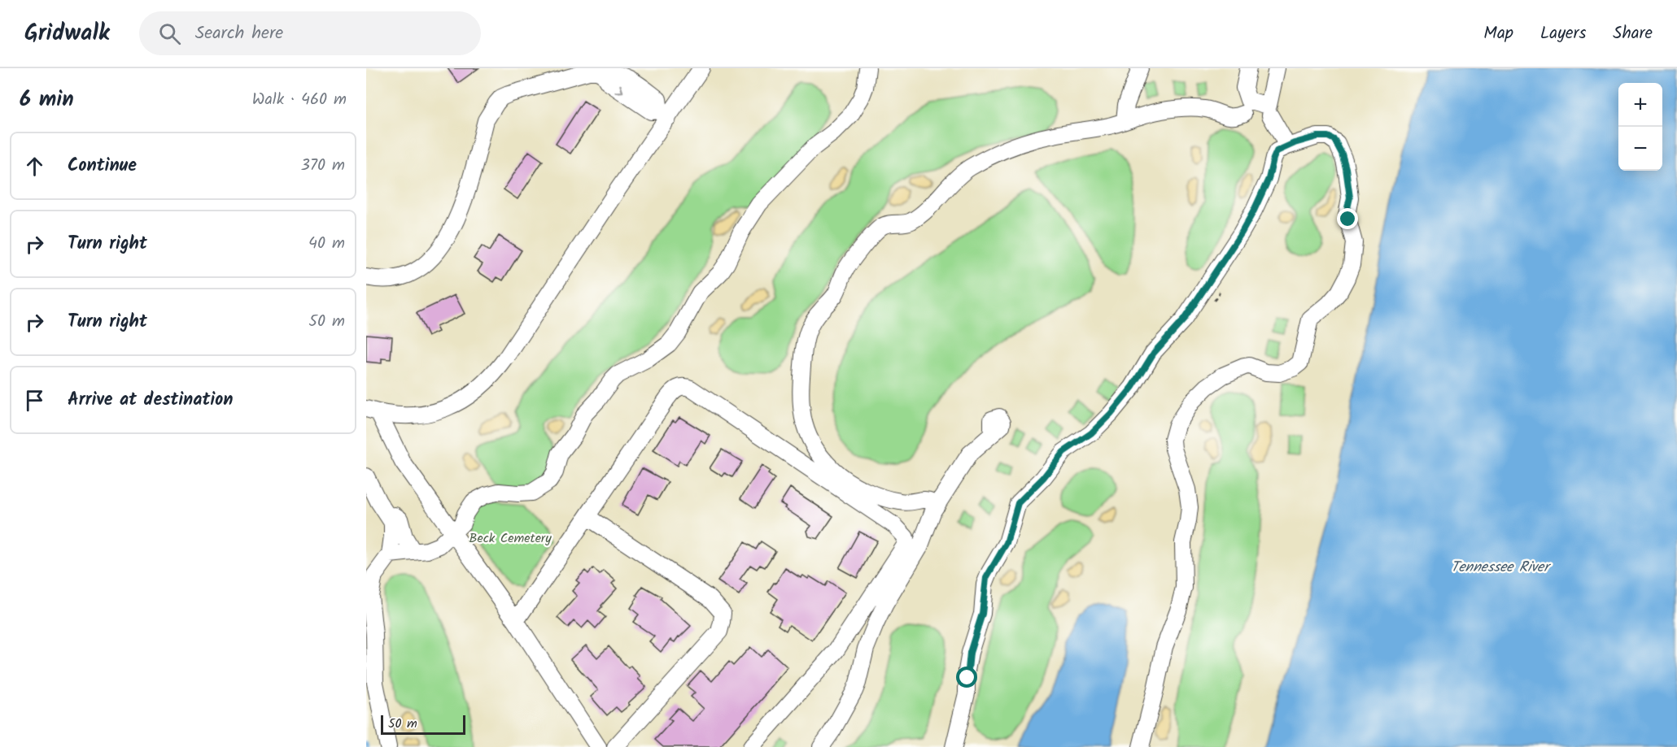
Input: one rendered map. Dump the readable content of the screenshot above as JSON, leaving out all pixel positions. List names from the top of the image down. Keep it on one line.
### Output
{"water":["Tennessee River"],"parks":["Beck Cemetery"],"scale_bar":"50 m","page":{"header":"Gridwalk","search":"Search here","nav":["Map","Layers","Share"],"heading":["6 min","Walk · 460 m"],"map_buttons":["+","−"],"list":[["Continue","370 m"],["Turn right","40 m"],["Turn right","50 m"],"Arrive at destination"],"scale":"50 m"}}
